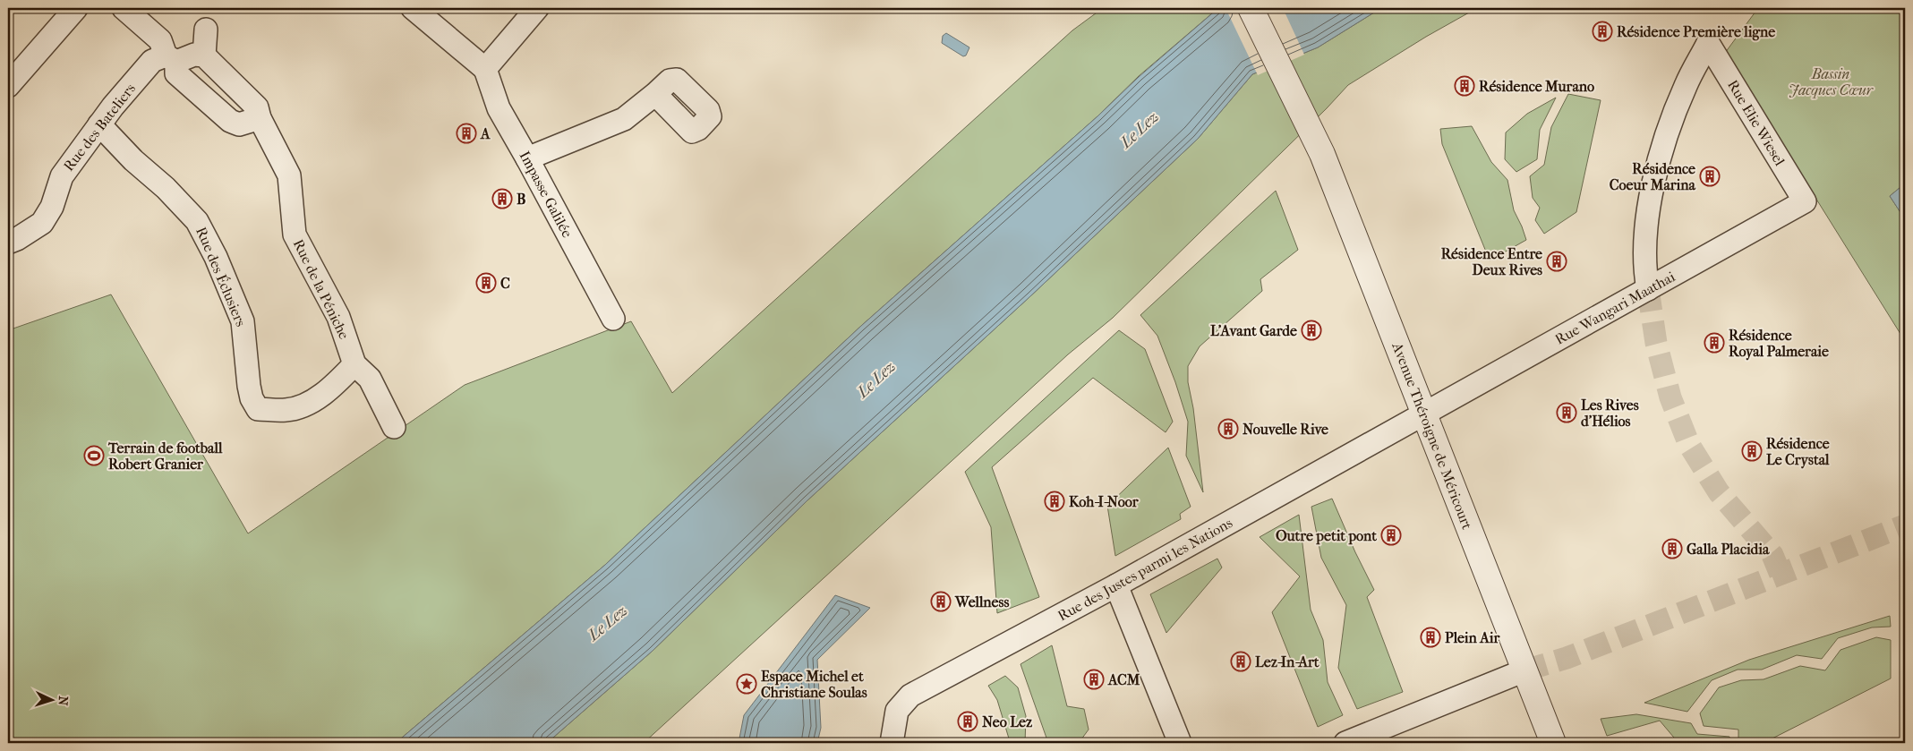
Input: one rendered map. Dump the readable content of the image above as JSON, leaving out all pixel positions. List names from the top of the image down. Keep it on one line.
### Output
{"streets":{"street":["Rue Elie Wiesel","Rue des Bateliers","Impasse Galilée","Rue des Éclusiers","Rue de la Péniche","Rue Wangari Maathai","Avenue Théroigne de Méricourt","Rue des Justes parmi les Nations"]},"crossings":[["Rue Elie Wiesel","Rue Wangari Maathai"],["Rue des Bateliers","Rue des Éclusiers"],["Rue des Éclusiers","Rue de la Péniche"],["Rue Wangari Maathai","Avenue Théroigne de Méricourt"],["Rue Wangari Maathai","Rue des Justes parmi les Nations"],["Avenue Théroigne de Méricourt","Rue des Justes parmi les Nations"]],"water":["Le Lez"],"parks":["Bassin Jacques Cœur"],"places":{"building":["Résidence Première ligne","Résidence Murano","A","Résidence Coeur Marina","B","Résidence Entre Deux Rives","C","L'Avant Garde","Résidence Royal Palmeraie","Les Rives d'Hélios","Nouvelle Rive","Résidence Le Crystal","Koh-I-Noor","Outre petit pont","Galla Placidia","Wellness","Plein Air","Lez-In-Art","ACM","Neo Lez"],"sports":["Terrain de football Robert Granier"],"place":["Espace Michel et Christiane Soulas"]},"north":"right"}
